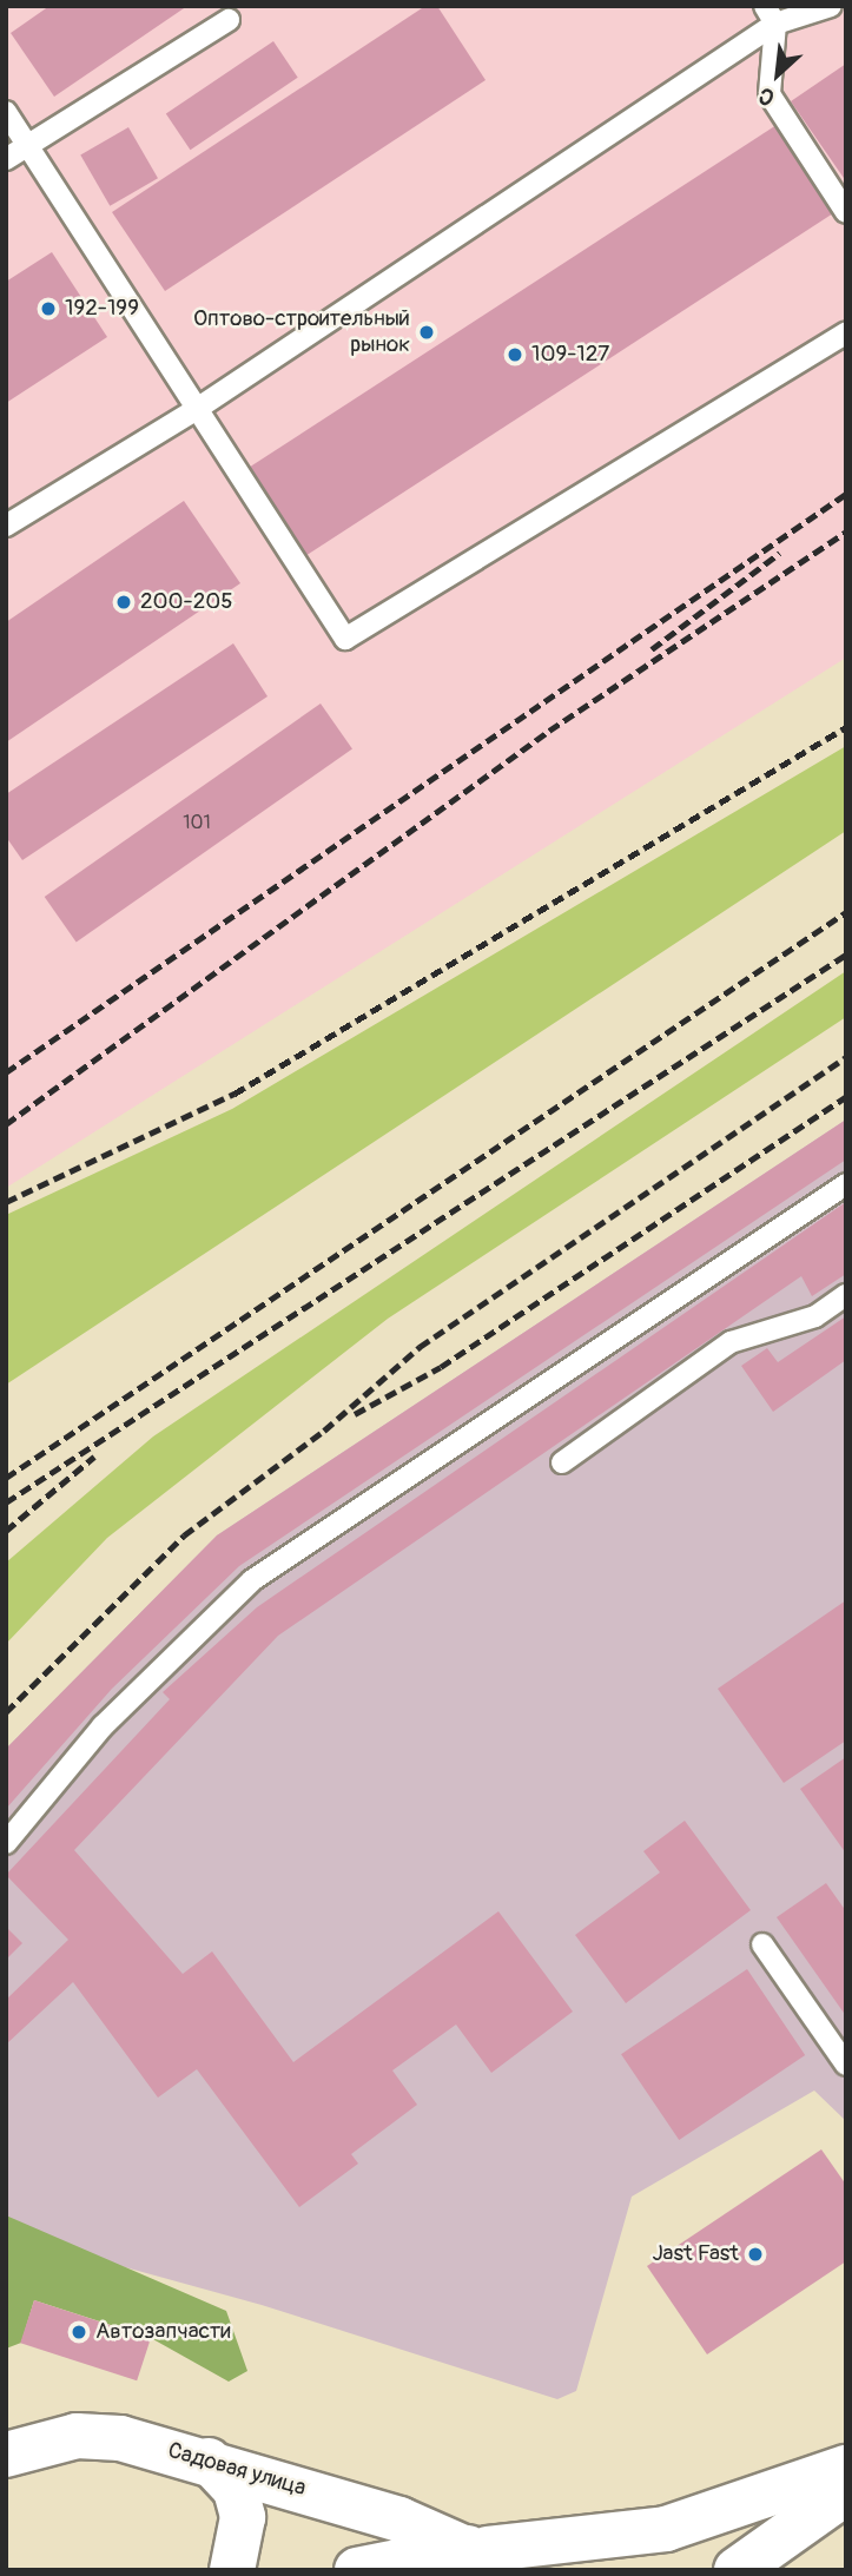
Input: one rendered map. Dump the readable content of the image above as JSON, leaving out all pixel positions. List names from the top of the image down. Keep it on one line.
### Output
{"streets":{"street":["Садовая улица"]},"places":["192-199","Оптово-строительный рынок","109-127","200-205","Jast Fast","Автозапчасти"],"house_numbers":["101"],"north":"bottom left"}
